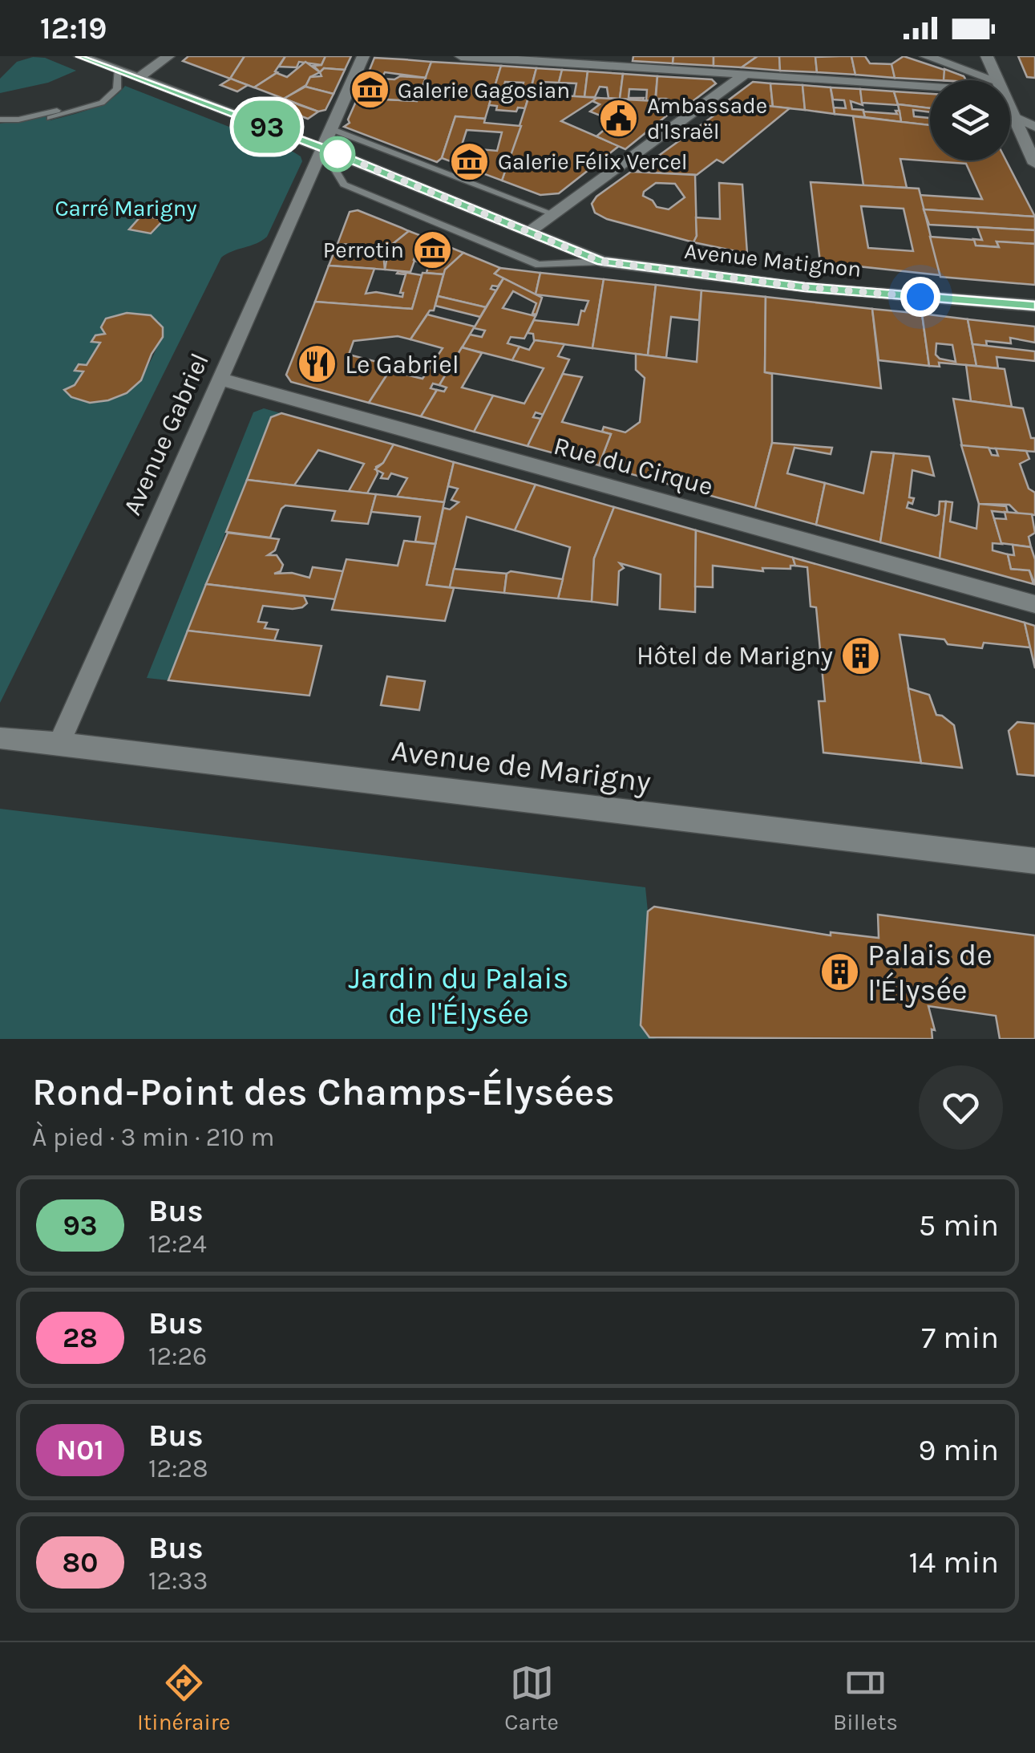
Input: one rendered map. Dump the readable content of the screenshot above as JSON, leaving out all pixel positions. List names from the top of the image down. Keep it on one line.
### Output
{"streets":{"street":["Avenue Matignon","Avenue Gabriel","Rue du Cirque","Avenue de Marigny"]},"crossings":[["Avenue Matignon","Avenue Gabriel"],["Avenue Gabriel","Rue du Cirque"],["Avenue Gabriel","Avenue de Marigny"]],"parks":["Carré Marigny","Jardin du Palais de l'Élysée"],"places":{"museum":["Galerie Gagosian","Galerie Félix Vercel","Perrotin"],"public building":["Ambassade d'Israël"],"restaurant":["Le Gabriel"],"building":["Hôtel de Marigny","Palais de l'Élysée"]},"lines":["bus line 93"],"page":{"status":"12:19","on_map":"93","heading":["Rond-Point des Champs-Élysées","À pied · 3 min · 210 m"],"list":[{"mark":"93","name":"Bus","note":"12:24","value":"5 min"},{"mark":"28","name":"Bus","note":"12:26","value":"7 min"},{"mark":"N01","name":"Bus","note":"12:28","value":"9 min"},{"mark":"80","name":"Bus","note":"12:33","value":"14 min"}],"tabs":["Itinéraire","Carte","Billets"]}}
